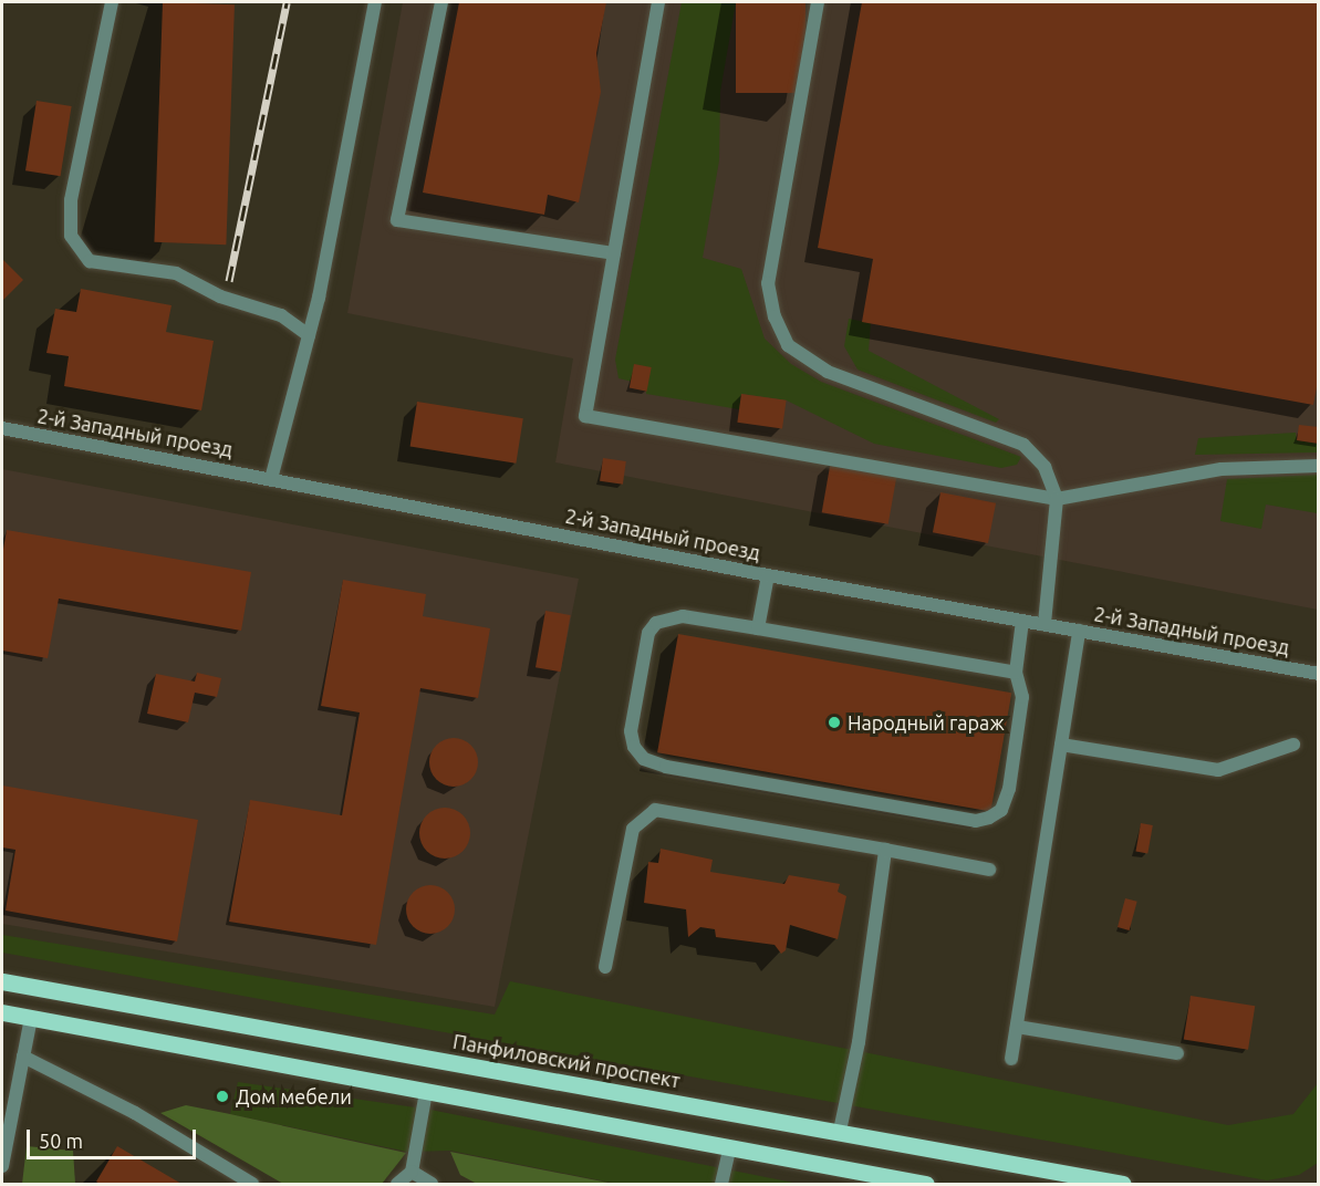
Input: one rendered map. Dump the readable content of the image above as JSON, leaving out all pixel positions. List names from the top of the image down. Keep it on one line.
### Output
{"streets":{"main road":["Панфиловский проспект"],"street":["2-й Западный проезд"]},"places":["Народный гараж","Дом мебели"],"scale_bar":"50 m"}
